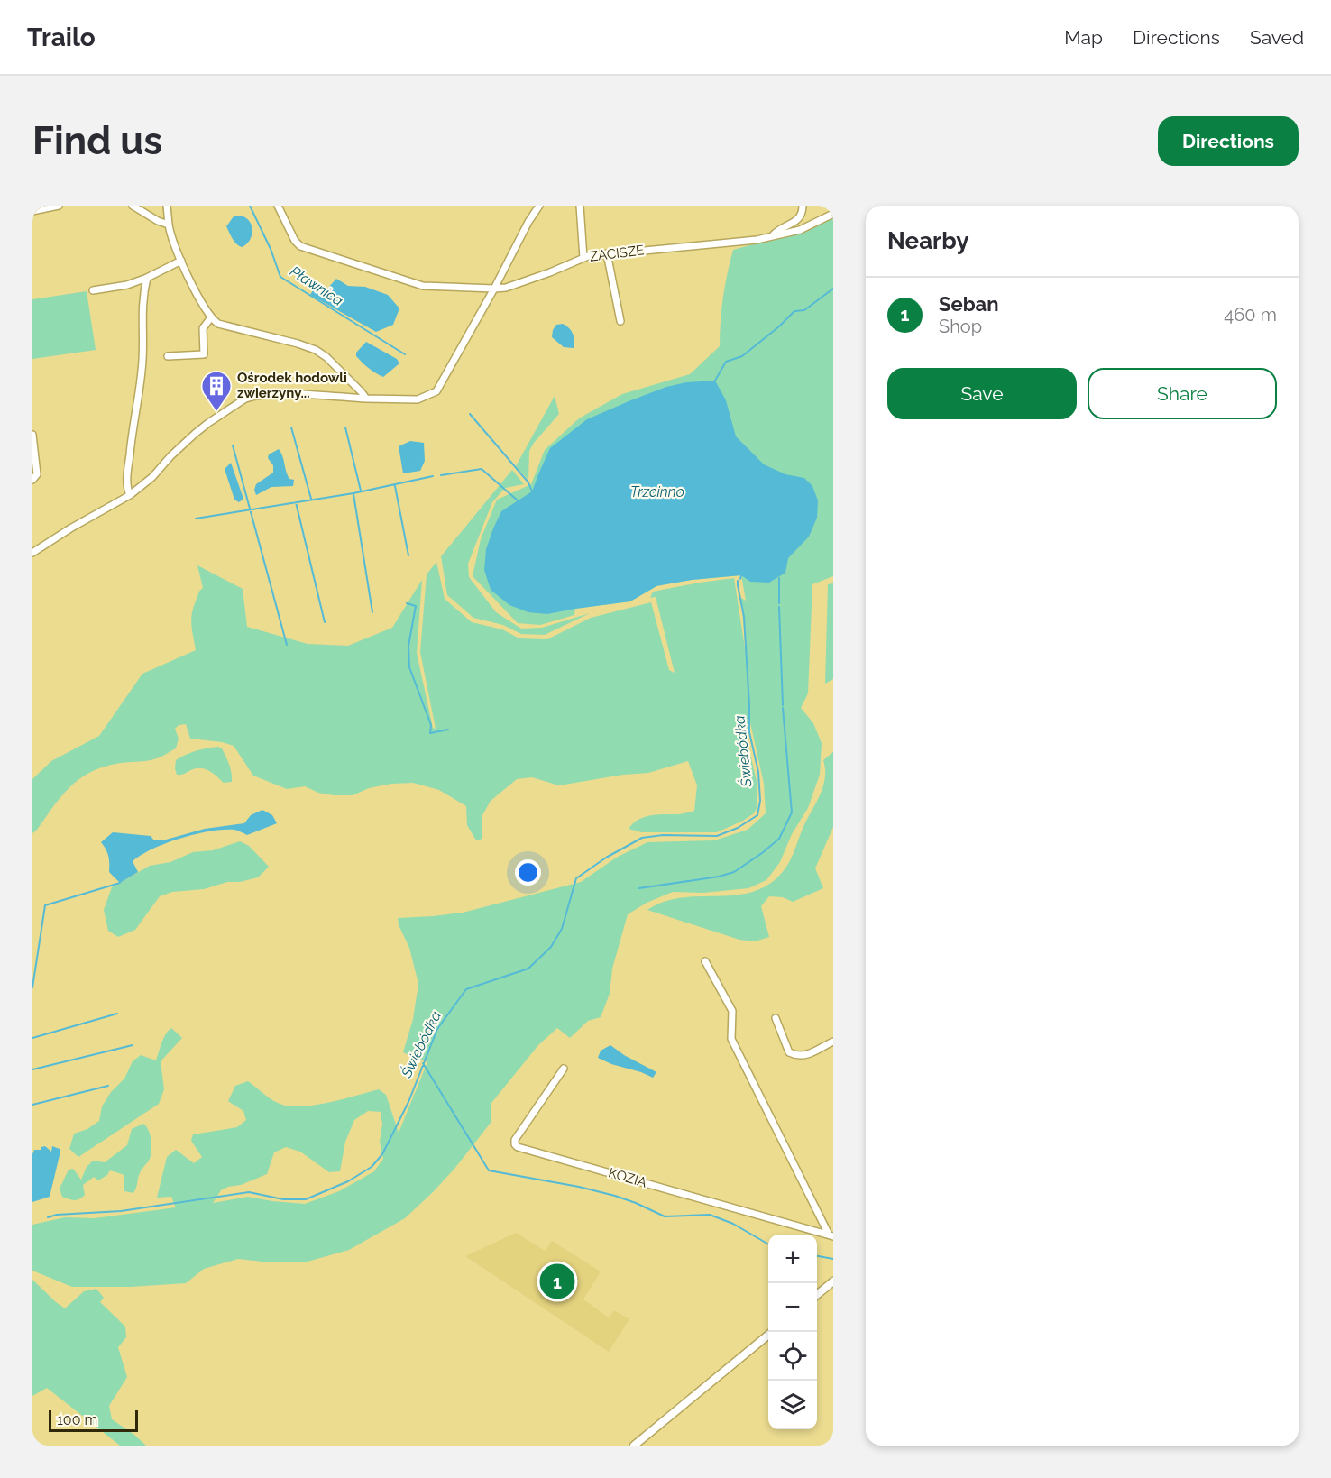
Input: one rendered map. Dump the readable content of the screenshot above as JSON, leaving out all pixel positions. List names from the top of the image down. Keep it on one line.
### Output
{"streets":{"street":["ZACISZE","KOZIA"]},"water":["Pławnica","Trzcinno","Świebódka"],"places":{"building":["Ośrodek hodowli zwierzyny..."]},"scale_bar":"100 m","page":{"header":"Trailo","nav":["Map","Directions","Saved"],"buttons":["Directions",["Save","Share"]],"title":"Find us","heading":"Nearby","list":[{"mark":"1","name":"Seban","note":"Shop","value":"460 m"}],"map_buttons":["+","−"],"pins":"1","scale":"100 m"}}
